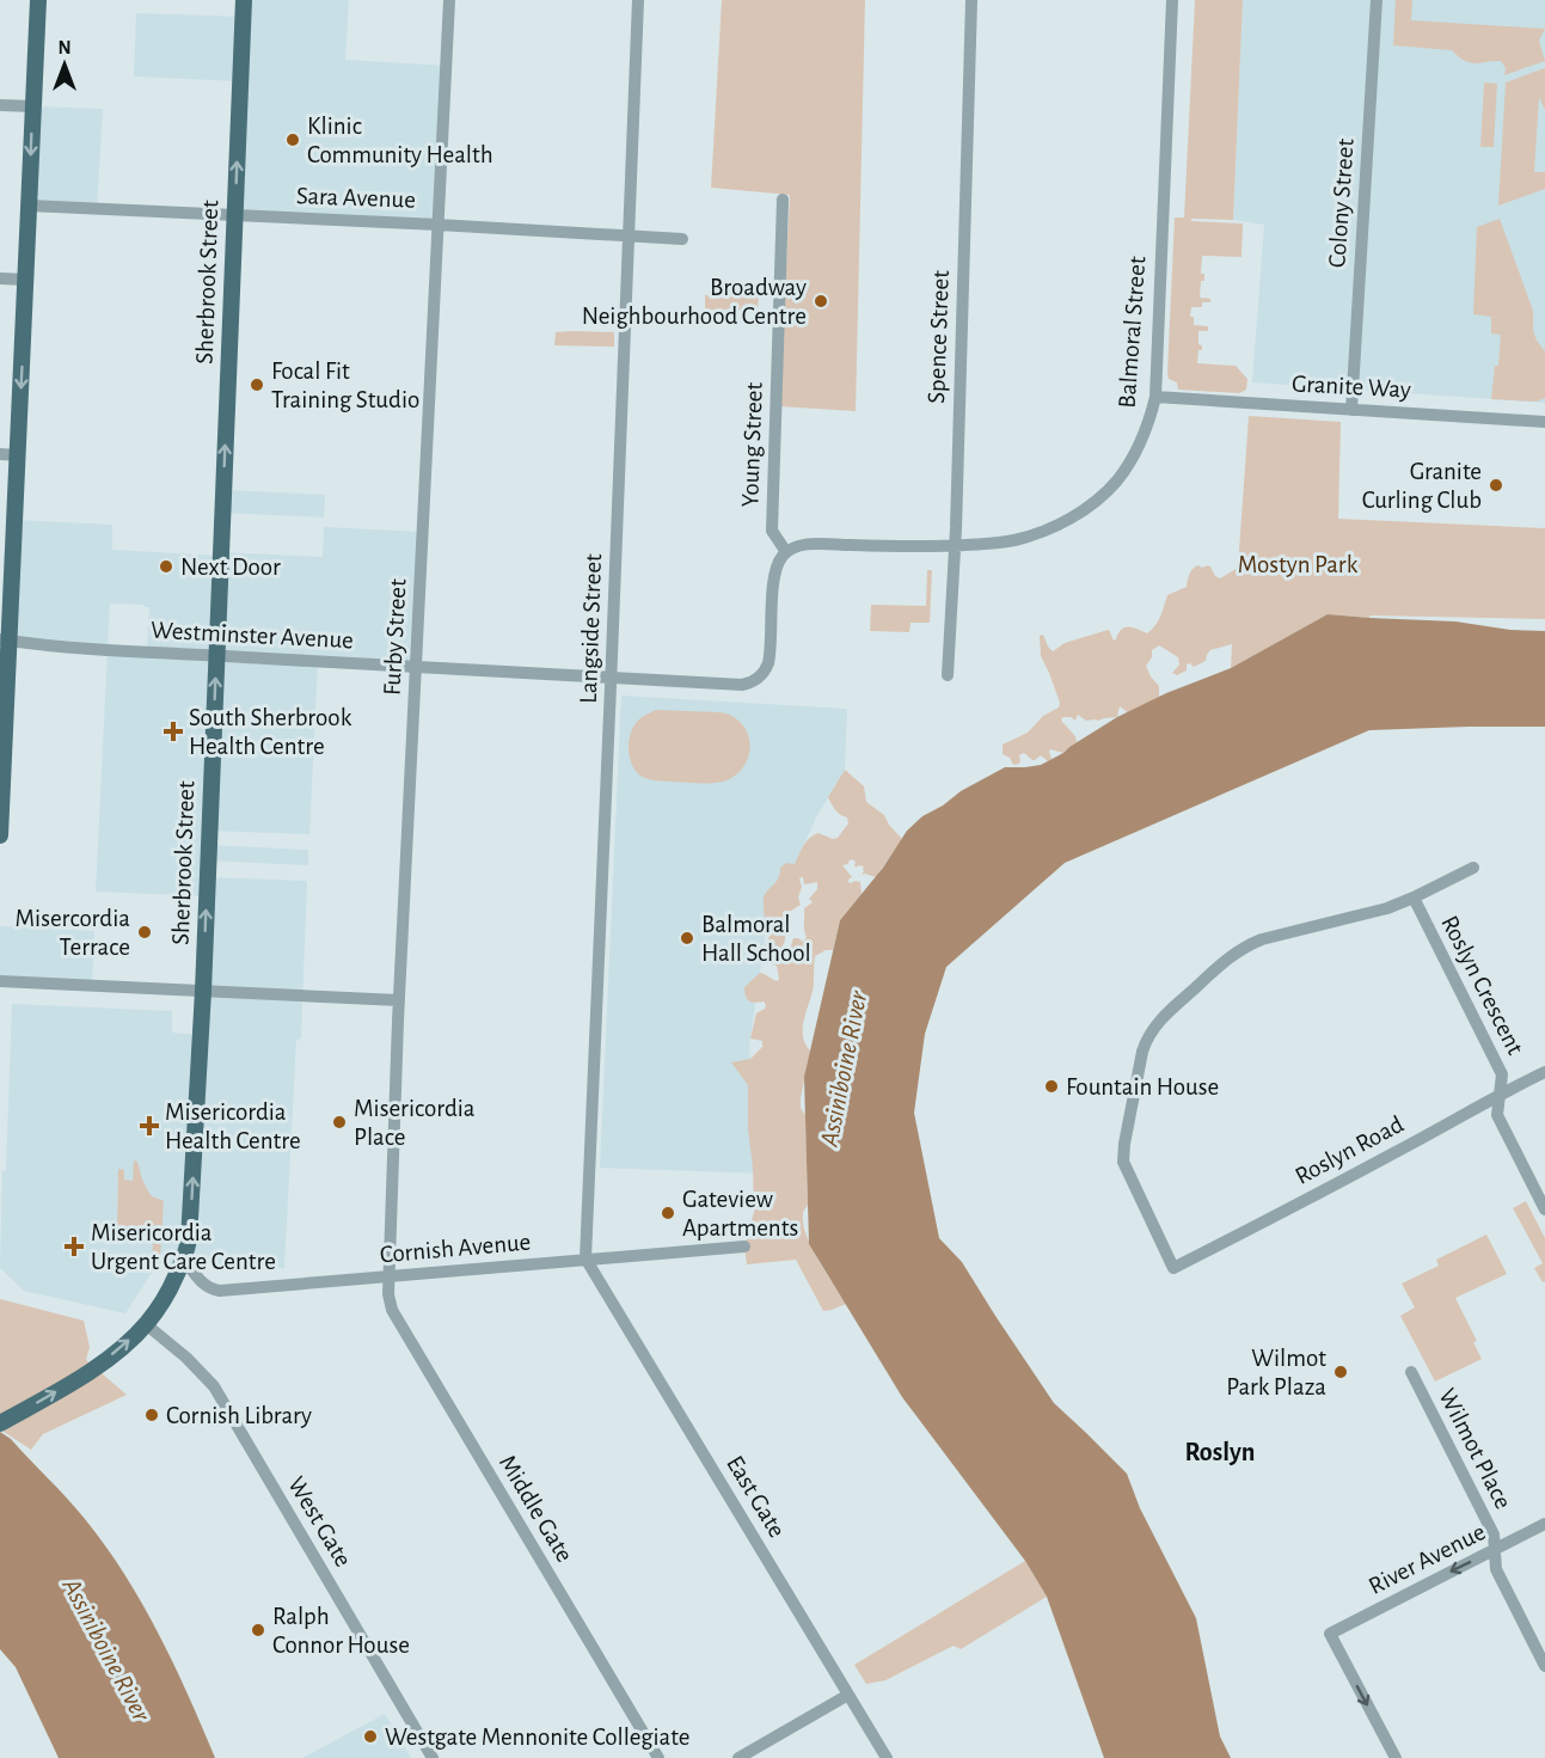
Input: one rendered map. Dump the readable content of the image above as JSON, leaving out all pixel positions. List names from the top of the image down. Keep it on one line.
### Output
{"streets":{"main road":["Sherbrook Street"],"street":["Sara Avenue","Colony Street","Balmoral Street","Spence Street","Granite Way","Young Street","Langside Street","Westminster Avenue","Furby Street","Roslyn Crescent","Roslyn Road","Cornish Avenue","Wilmot Place","East Gate","Middle Gate","West Gate","River Avenue"]},"crossings":[["Sara Avenue","Sherbrook Street"],["Sara Avenue","Langside Street"],["Sara Avenue","Furby Street"],["Colony Street","Granite Way"],["Sherbrook Street","Westminster Avenue"],["Sherbrook Street","Cornish Avenue"],["Sherbrook Street","West Gate"],["Balmoral Street","Spence Street"],["Balmoral Street","Granite Way"],["Balmoral Street","Young Street"],["Balmoral Street","Westminster Avenue"],["Young Street","Westminster Avenue"],["Langside Street","Westminster Avenue"],["Langside Street","Cornish Avenue"],["Langside Street","East Gate"],["Westminster Avenue","Furby Street"],["Furby Street","Cornish Avenue"],["Furby Street","Middle Gate"],["Roslyn Crescent","Roslyn Road"],["Cornish Avenue","East Gate"],["Cornish Avenue","Middle Gate"],["Wilmot Place","River Avenue"]],"one_way":["Sherbrook Street"],"districts":["Roslyn"],"water":["Assiniboine River"],"parks":["Mostyn Park"],"places":{"other":["Klinic Community Health","Broadway Neighbourhood Centre","Focal Fit Training Studio","Granite Curling Club","Next Door","Misercordia Terrace","Balmoral Hall School","Fountain House","Misericordia Place","Gateview Apartments","Wilmot Park Plaza","Cornish Library","Ralph Connor House","Westgate Mennonite Collegiate"],"health":["South Sherbrook Health Centre","Misericordia Health Centre","Misericordia Urgent Care Centre"]},"north":"top"}
